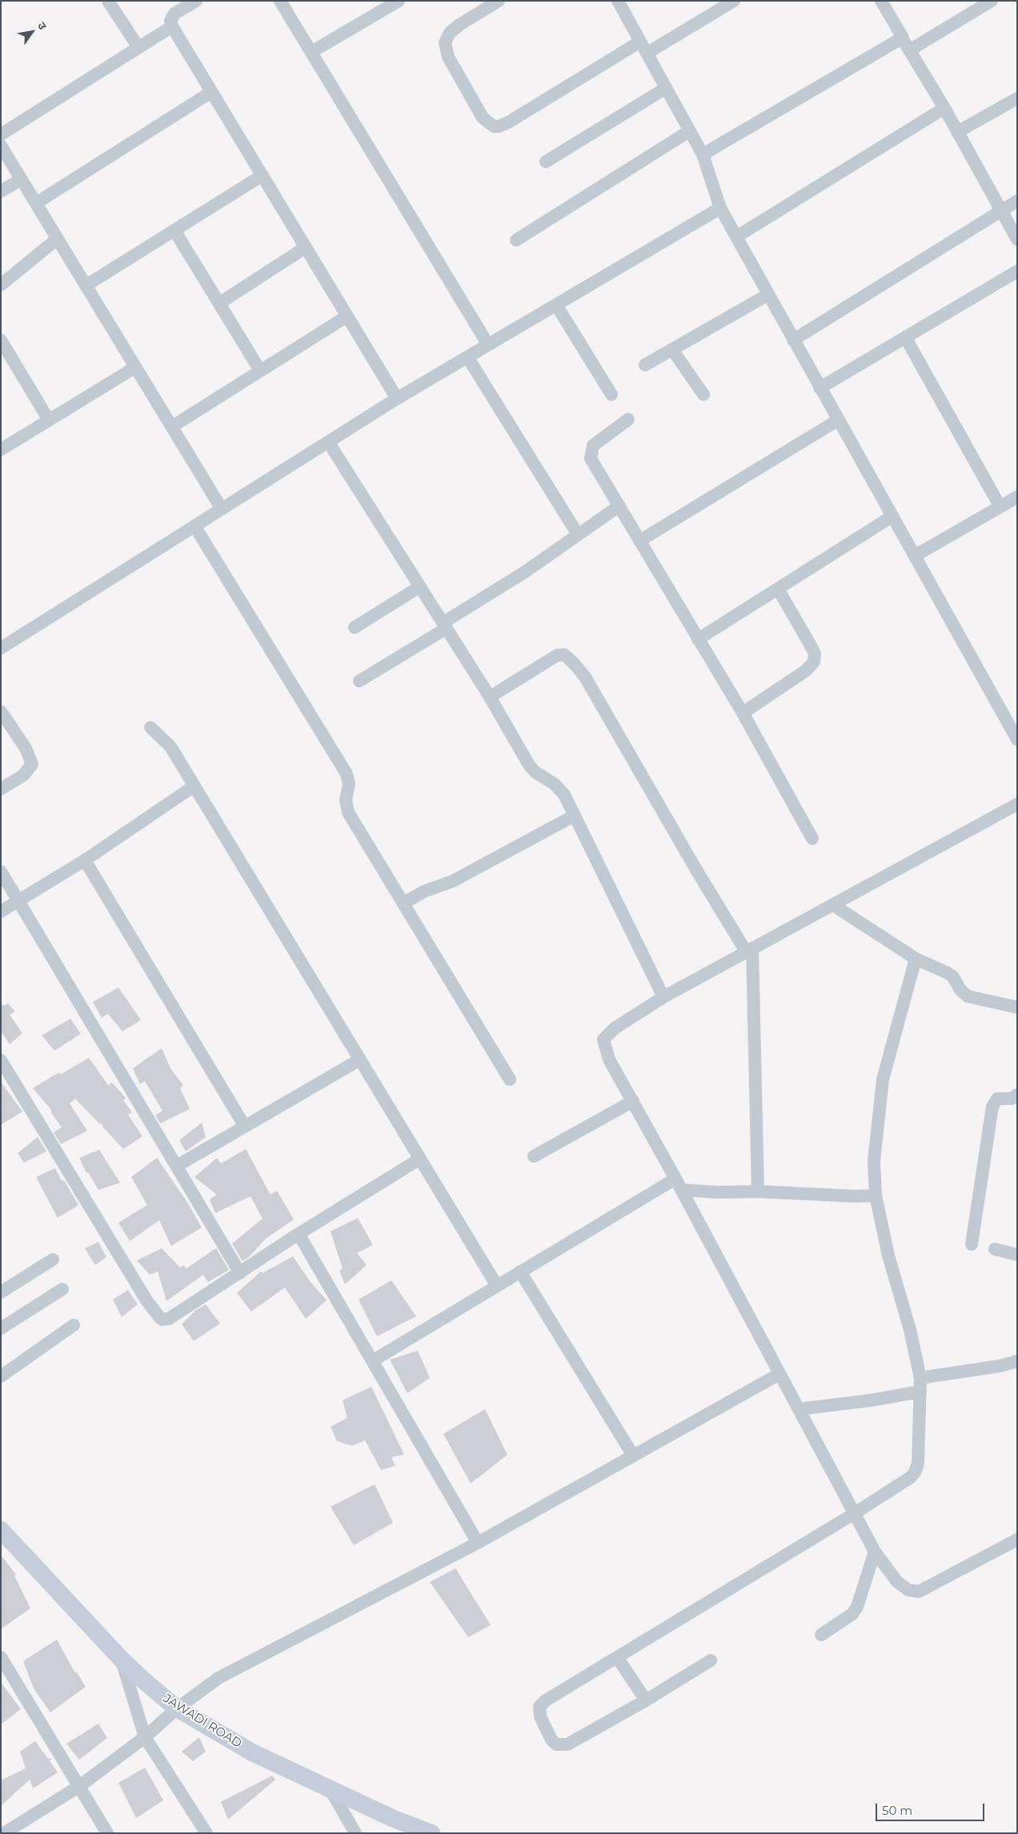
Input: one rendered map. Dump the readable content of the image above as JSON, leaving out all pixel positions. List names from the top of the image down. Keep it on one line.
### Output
{"streets":{"street":["JAWADI ROAD"]},"scale_bar":"50 m","north":"top right"}
